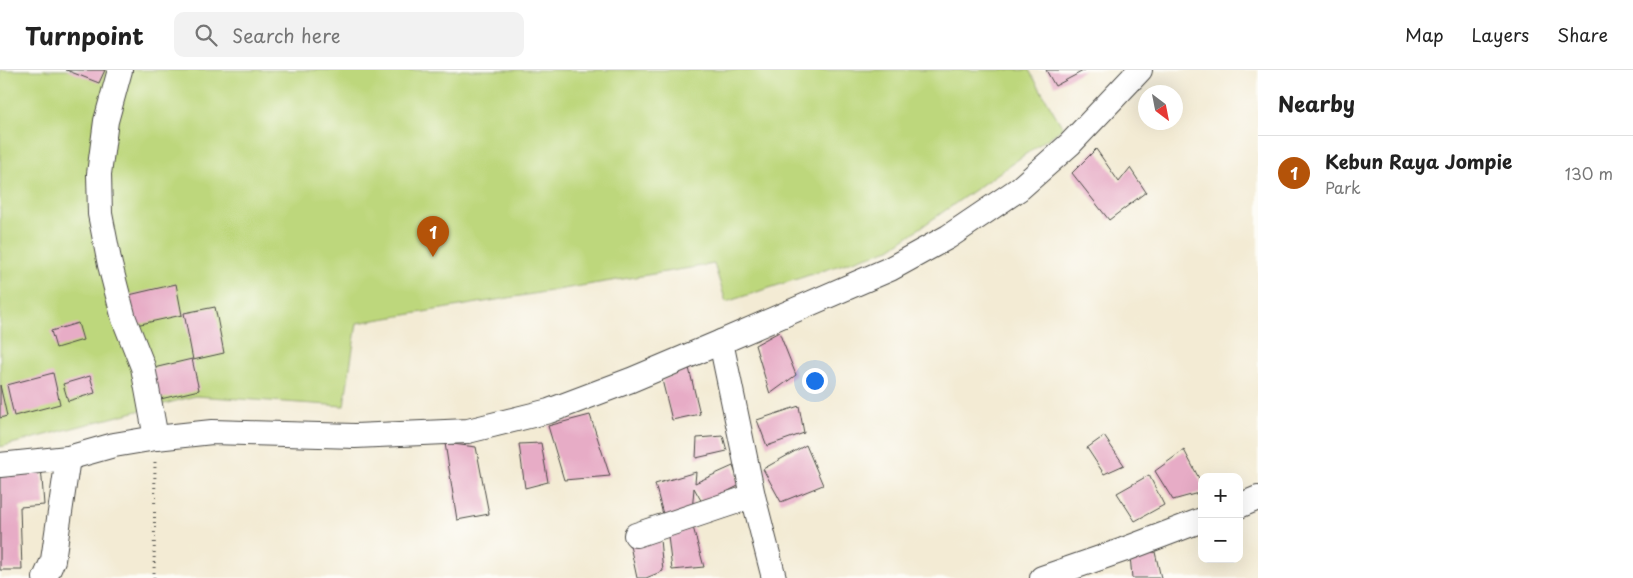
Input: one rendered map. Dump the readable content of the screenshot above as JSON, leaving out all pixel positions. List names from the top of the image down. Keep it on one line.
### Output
{"north":"bottom right","page":{"header":"Turnpoint","search":"Search here","nav":["Map","Layers","Share"],"heading":"Nearby","list":[{"mark":"1","name":"Kebun Raya Jompie","note":"Park","value":"130 m"}],"pins":"1","map_buttons":["+","−"]}}
